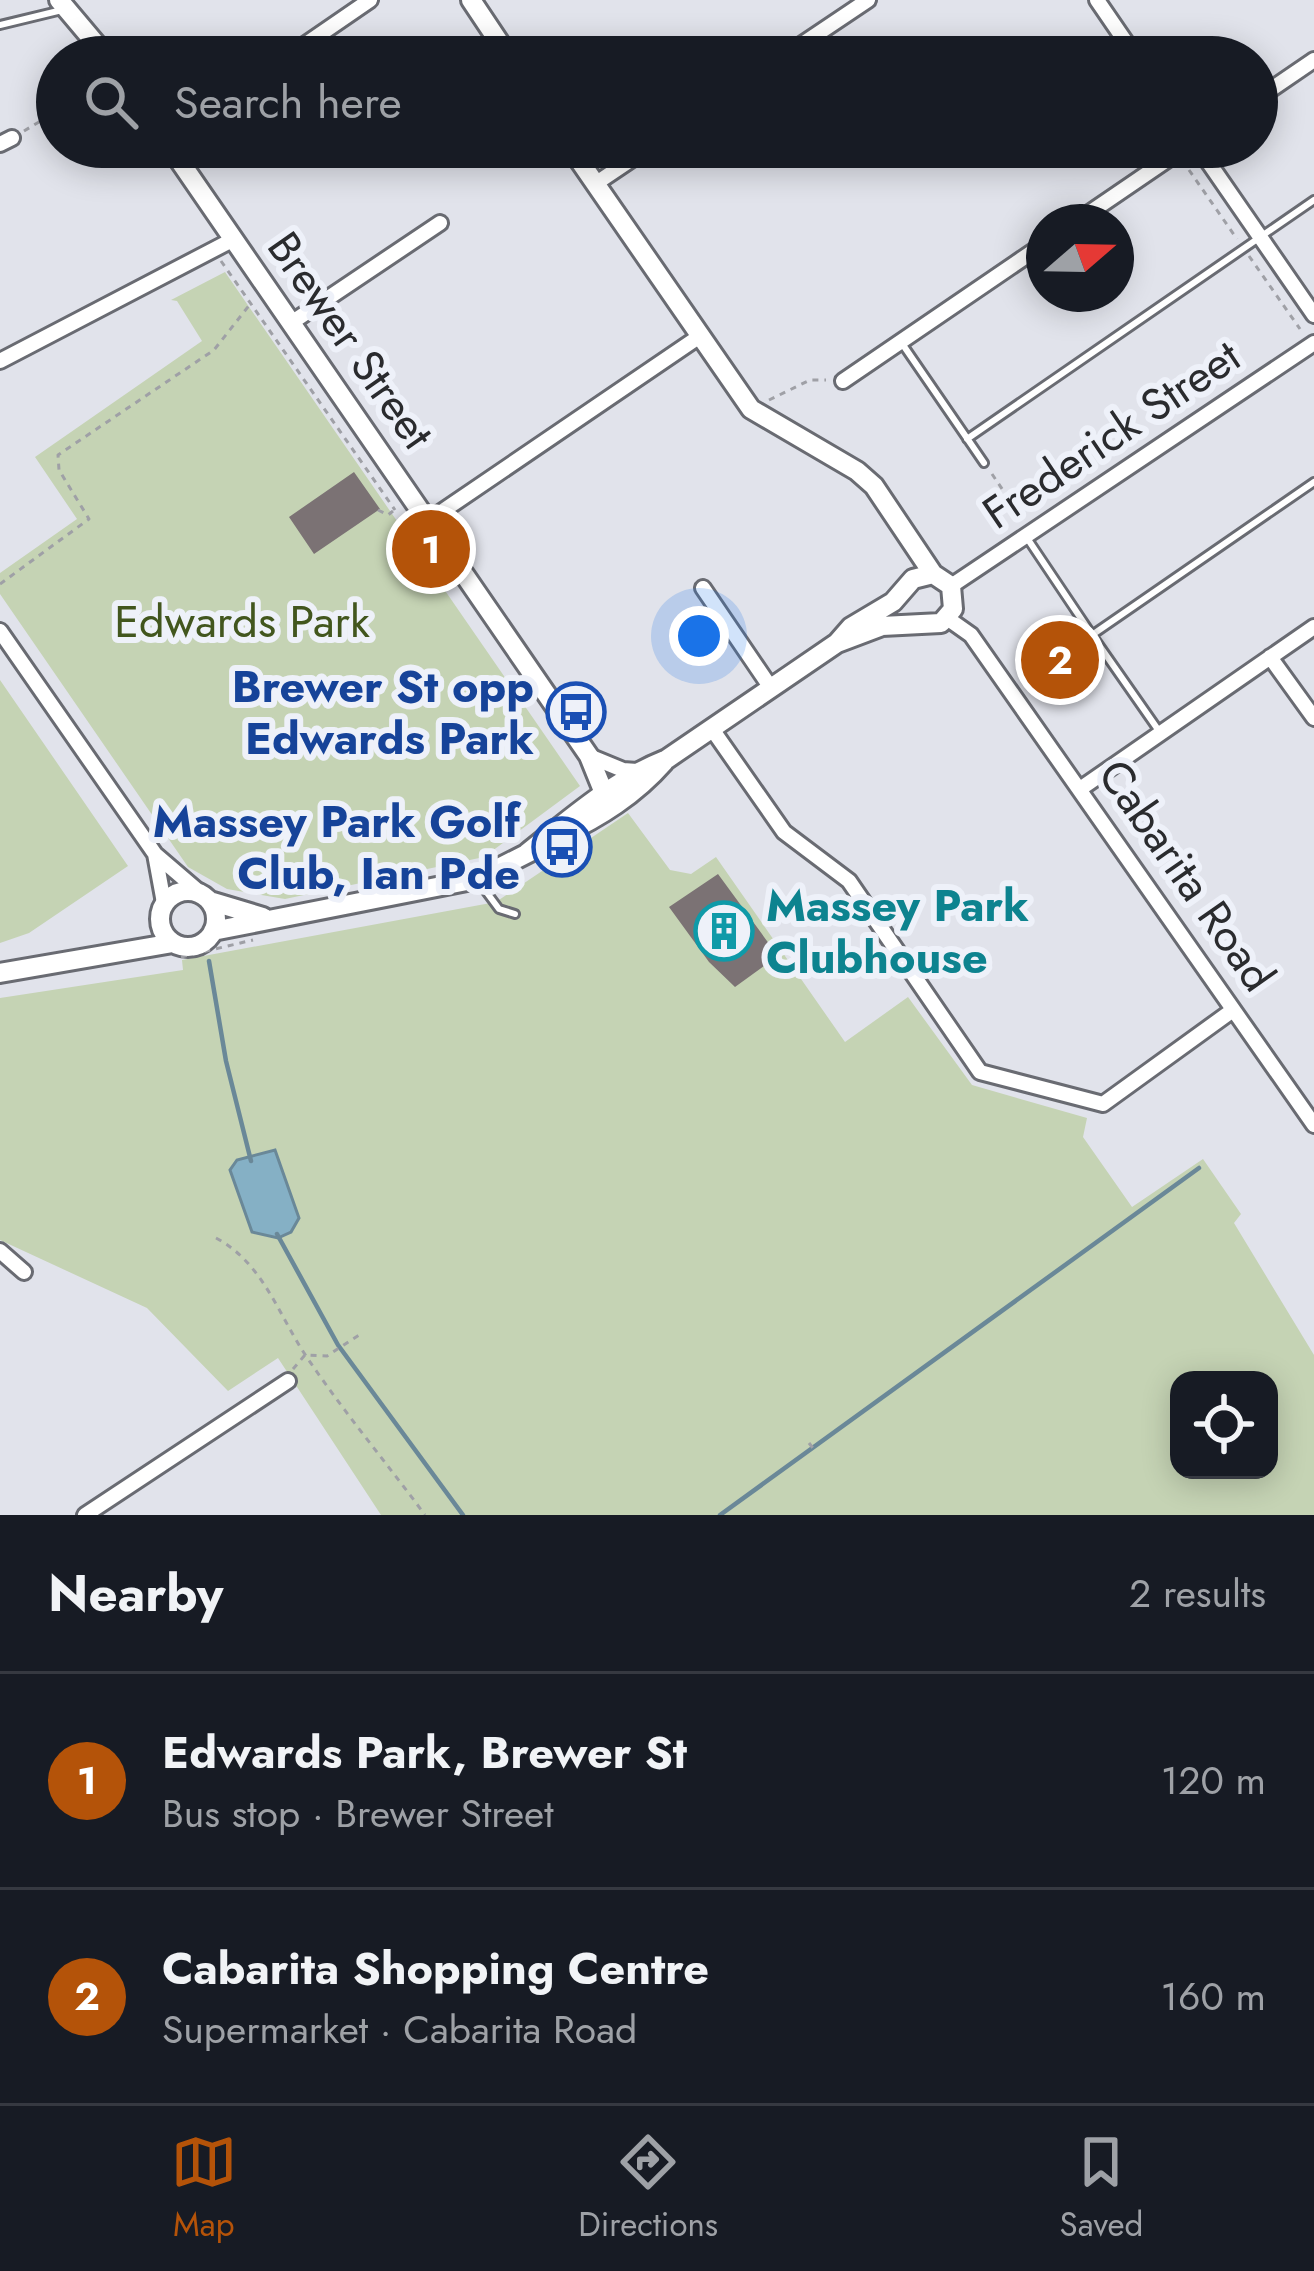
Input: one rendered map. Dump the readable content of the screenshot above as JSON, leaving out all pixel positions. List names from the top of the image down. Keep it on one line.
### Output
{"streets":{"main road":["Brewer Street"],"street":["Frederick Street","Cabarita Road"]},"crossings":[["Frederick Street","Cabarita Road"]],"parks":["Edwards Park"],"places":{"bus stop":["Brewer St opp Edwards Park","Massey Park Golf Club, Ian Pde"],"building":["Massey Park Clubhouse"]},"north":"right","page":{"search":"Search here","pins":["1","2"],"heading":["Nearby","2 results"],"list":[{"mark":"1","name":"Edwards Park, Brewer St","note":"Bus stop · Brewer Street","value":"120 m"},{"mark":"2","name":"Cabarita Shopping Centre","note":"Supermarket · Cabarita Road","value":"160 m"}],"nav":["Map","Directions","Saved"]}}
